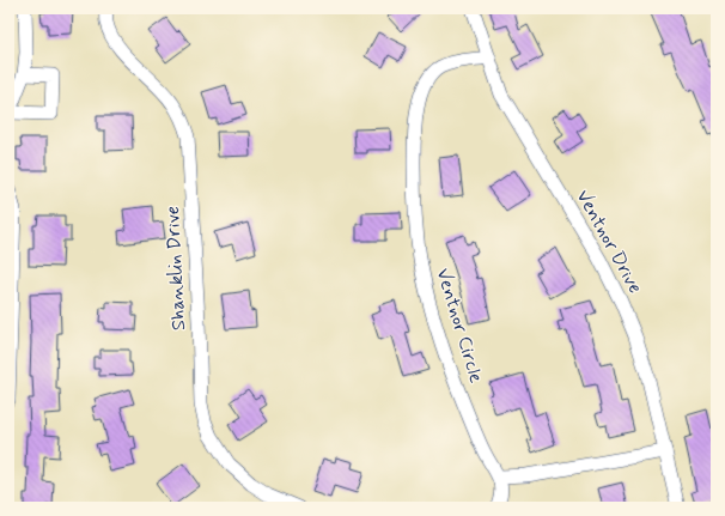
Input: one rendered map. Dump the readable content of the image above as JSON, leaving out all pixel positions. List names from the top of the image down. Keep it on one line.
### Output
{"streets":{"street":["Ventnor Drive","Shanklin Drive","Ventnor Circle"]},"crossings":[["Ventnor Drive","Ventnor Circle"]]}
